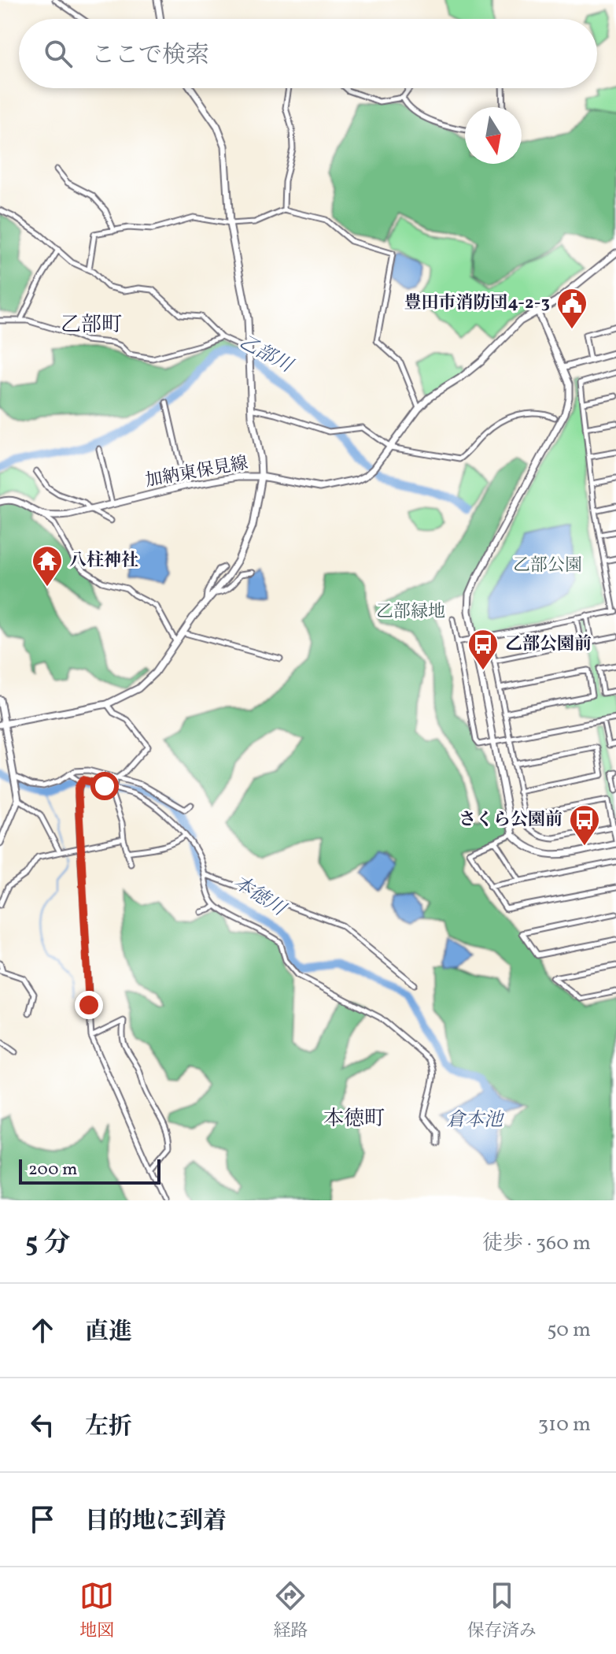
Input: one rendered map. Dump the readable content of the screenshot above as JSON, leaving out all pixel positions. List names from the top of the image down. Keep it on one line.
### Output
{"streets":{"street":["加納東保見線"]},"districts":["乙部町","本徳町"],"water":["乙部川","本徳川","倉本池"],"parks":["乙部公園","乙部緑地"],"places":{"public building":["豊田市消防団4-2-3"],"temple":["八柱神社"],"bus stop":["乙部公園前","さくら公園前"]},"scale_bar":"200 m","north":"bottom","page":{"search":"ここで検索","scale":"200 m","heading":["5 分","徒歩 · 360 m"],"list":[["直進","50 m"],["左折","310 m"],"目的地に到着"],"nav":["地図","経路","保存済み"]}}
